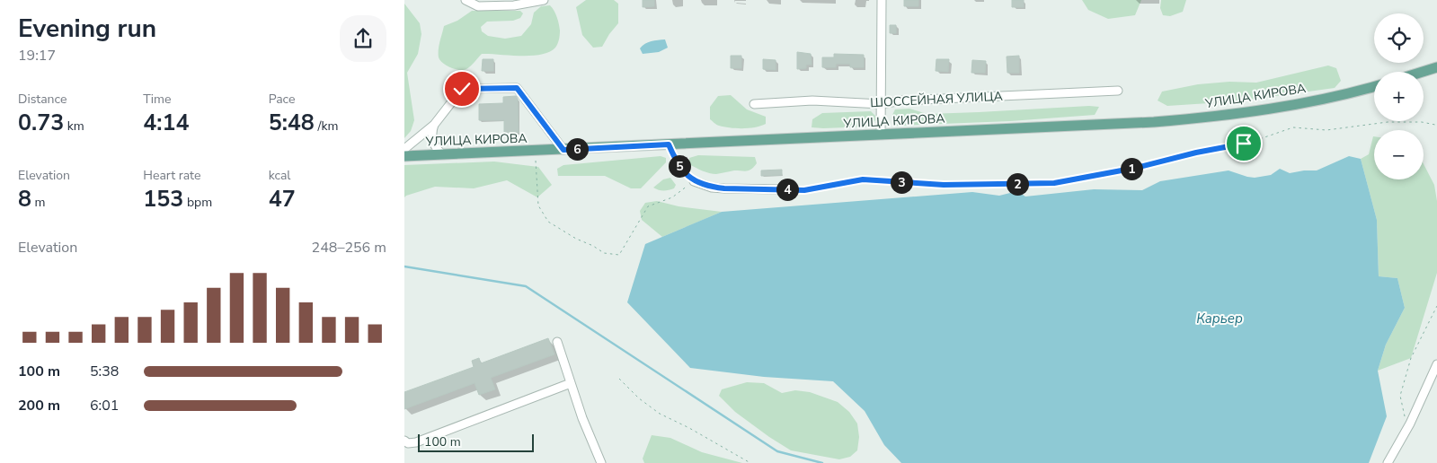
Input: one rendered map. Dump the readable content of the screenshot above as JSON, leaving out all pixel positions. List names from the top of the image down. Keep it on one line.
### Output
{"streets":{"main road":["УЛИЦА КИРОВА"],"street":["ШОССЕЙНАЯ УЛИЦА"]},"water":["Карьер"],"scale_bar":"100 m","page":{"heading":["Evening run","19:17"],"map_buttons":["+","−"],"stats":[["Distance","0.73 km"],["Time","4:14"],["Pace","5:48 /km"],["Elevation","8 m"],["Heart rate","153 bpm"],["kcal","47"]],"pins":["6","5","1","3","2","4"],"chart":["Elevation","248–256 m"],"list":[{"name":"100 m","note":"5:38"},{"name":"200 m","note":"6:01"}],"scale":"100 m"}}
